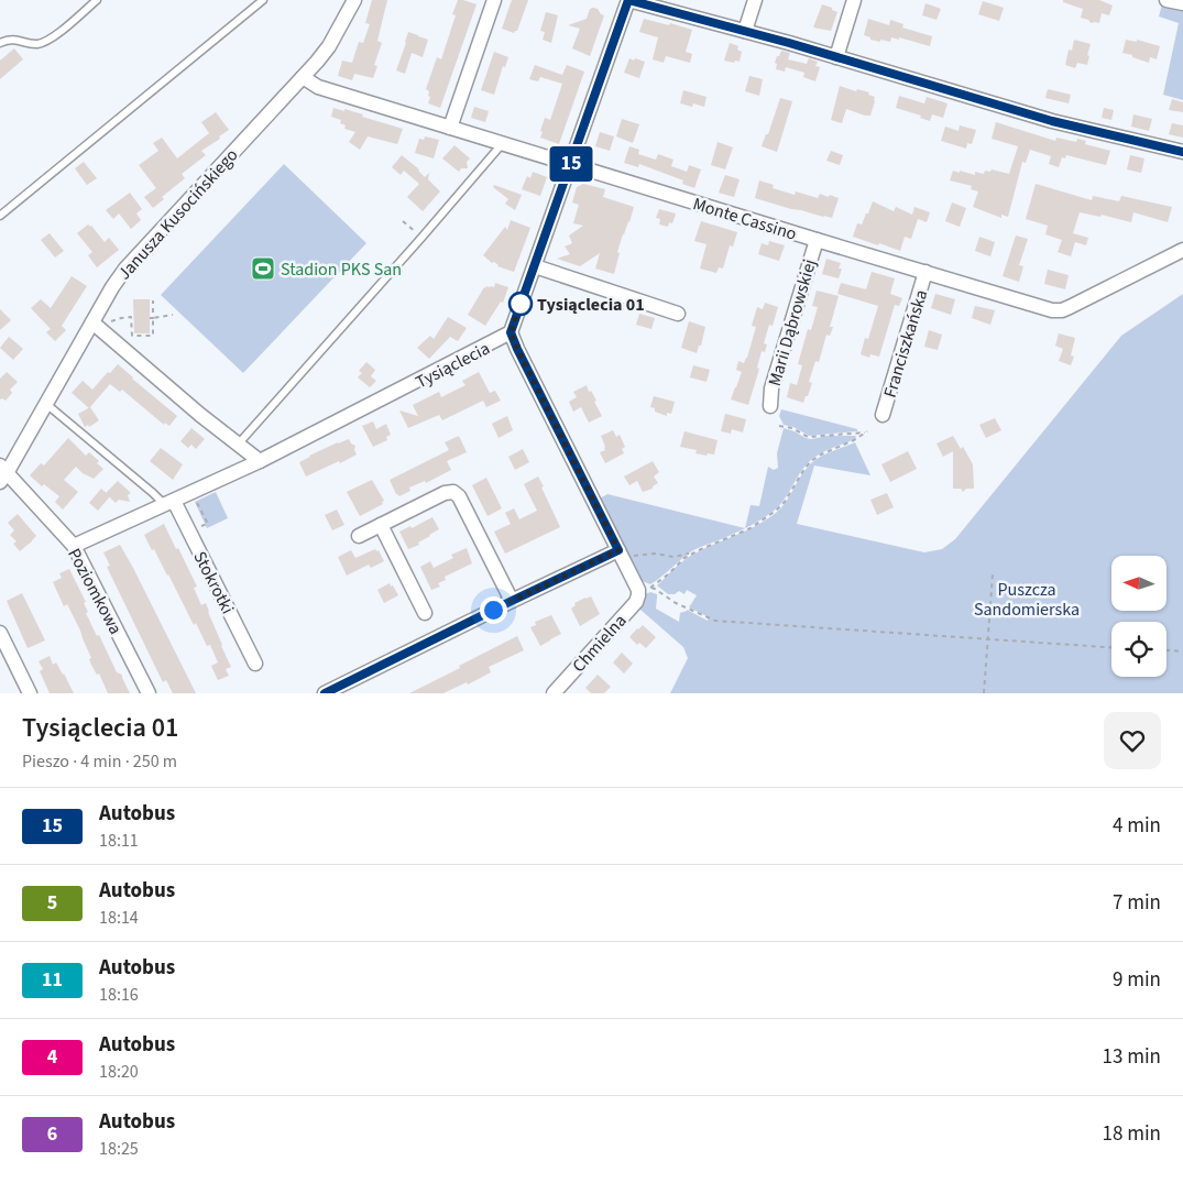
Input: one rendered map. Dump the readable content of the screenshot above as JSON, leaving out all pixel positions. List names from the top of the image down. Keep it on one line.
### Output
{"streets":{"street":["Janusza Kusocińskiego","Monte Cassino","Marii Dąbrowskiej","Franciszkańska","Tysiąclecia","Stokrotki","Poziomkowa","Chmielna"]},"crossings":[["Janusza Kusocińskiego","Monte Cassino"],["Janusza Kusocińskiego","Stokrotki"],["Janusza Kusocińskiego","Poziomkowa"],["Monte Cassino","Marii Dąbrowskiej"],["Monte Cassino","Franciszkańska"],["Monte Cassino","Tysiąclecia"],["Tysiąclecia","Stokrotki"],["Tysiąclecia","Poziomkowa"]],"parks":["Puszcza Sandomierska"],"places":{"sports":["Stadion PKS San"],"other":["Tysiąclecia 01"]},"lines":["bus line 15"],"north":"left","page":{"on_map":"15","heading":["Tysiąclecia 01","Pieszo · 4 min · 250 m"],"list":[{"mark":"15","name":"Autobus","note":"18:11","value":"4 min"},{"mark":"5","name":"Autobus","note":"18:14","value":"7 min"},{"mark":"11","name":"Autobus","note":"18:16","value":"9 min"},{"mark":"4","name":"Autobus","note":"18:20","value":"13 min"},{"mark":"6","name":"Autobus","note":"18:25","value":"18 min"}]}}
